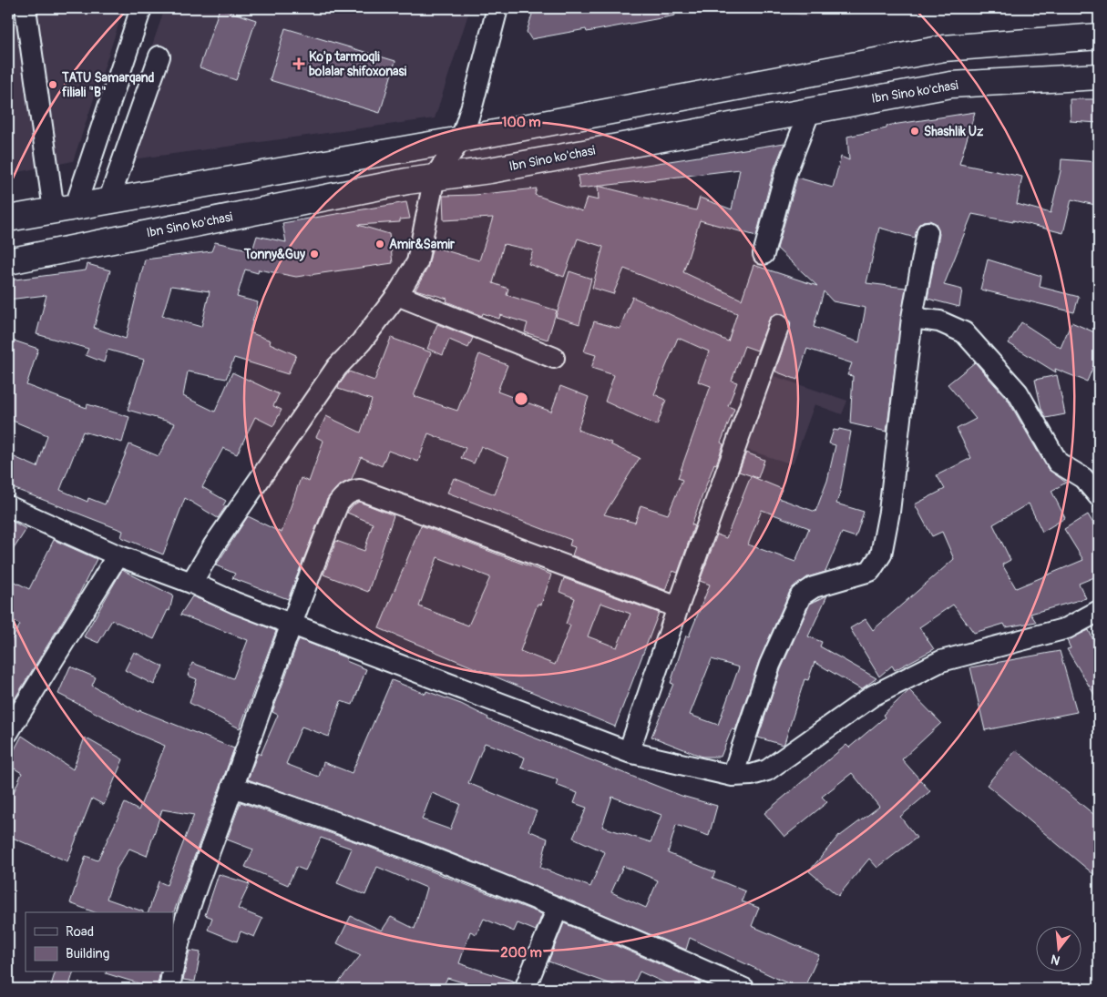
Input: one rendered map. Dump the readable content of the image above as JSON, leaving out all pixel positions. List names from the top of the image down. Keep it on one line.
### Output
{"streets":{"main road":["Ibn Sino ko'chasi"]},"places":{"health":["Ko'p tarmoqli bolalar shifoxonasi"],"other":["TATU Samarqand filiali \"B\"","Shashlik Uz","Amir&Samir","Tonny&Guy"]},"legend":["Road","Building"],"north":"bottom","rings":["100 m","200 m"]}
